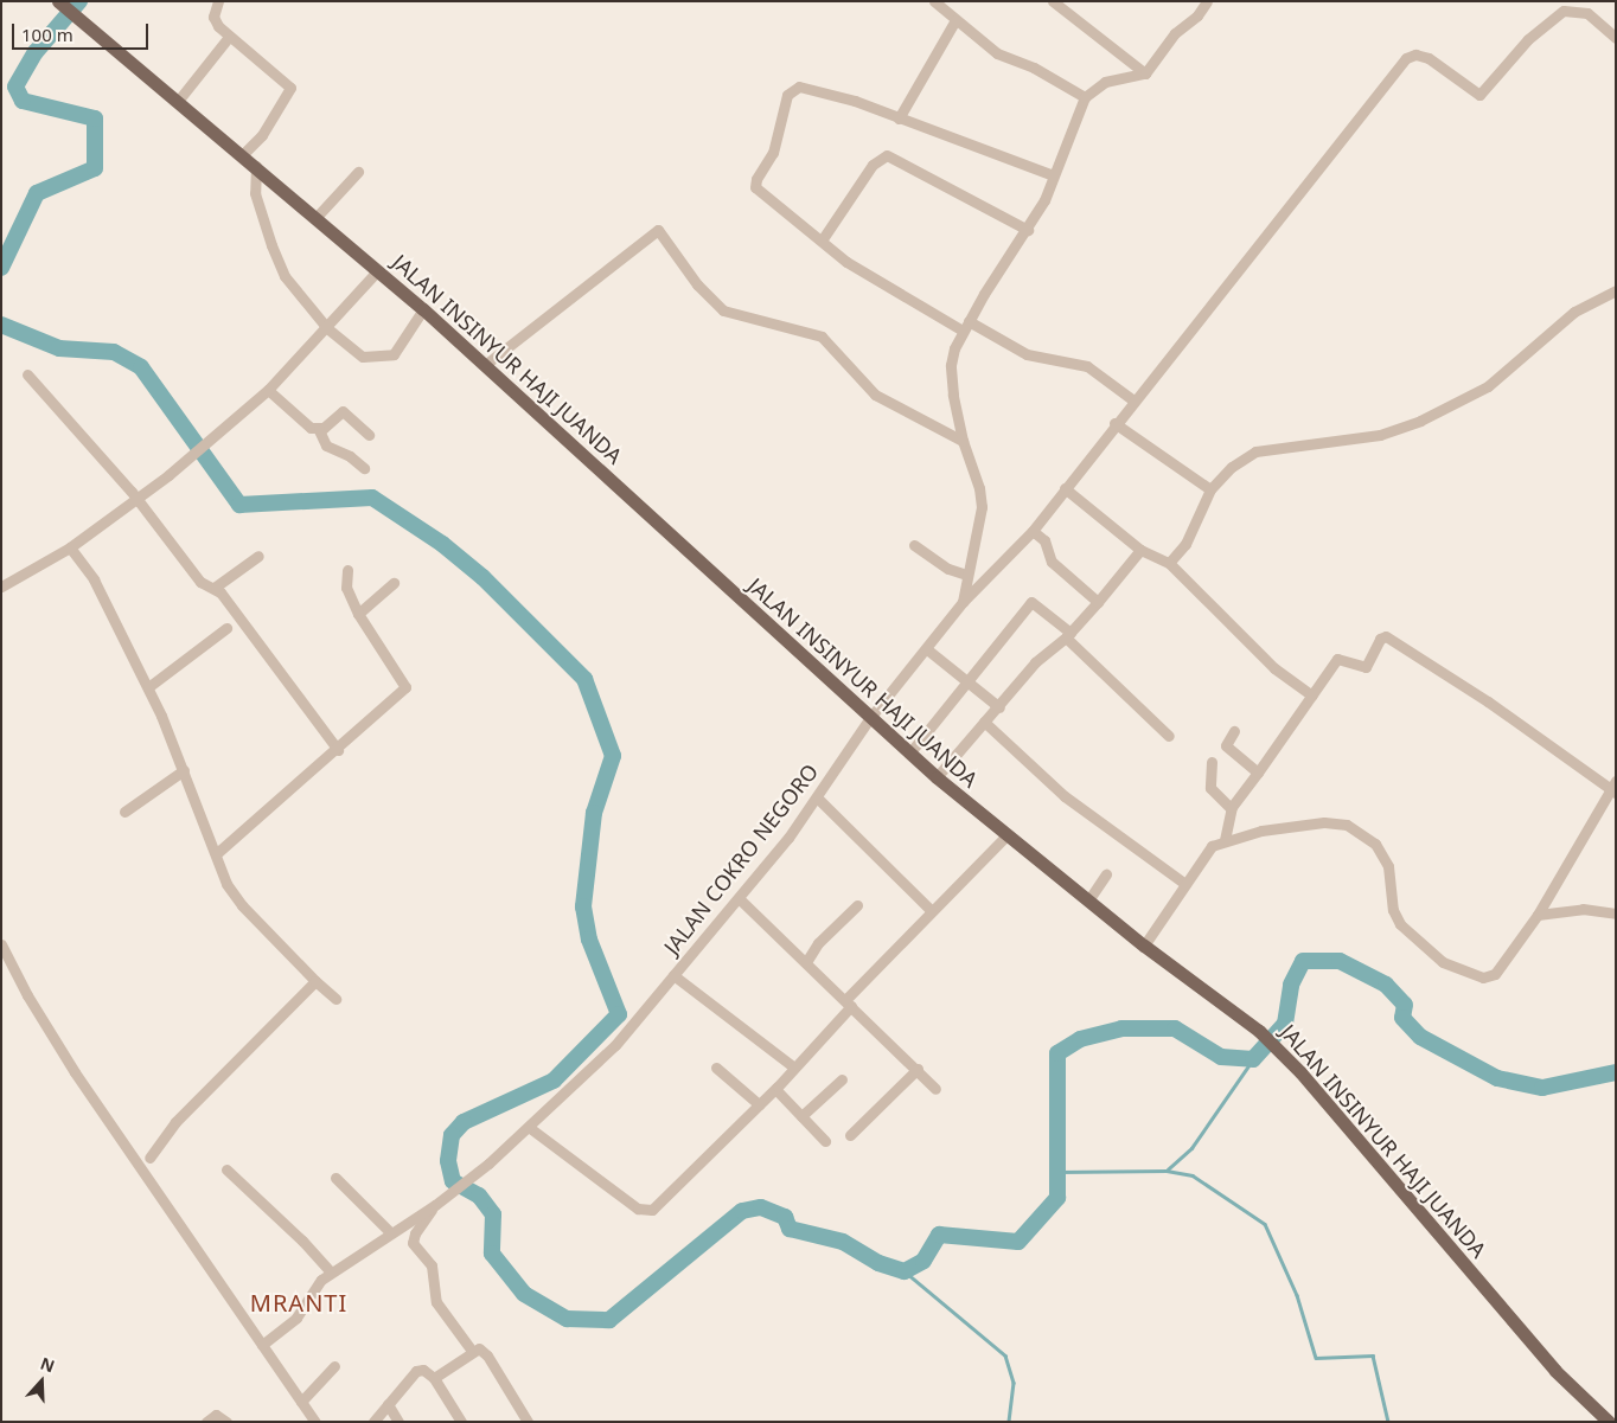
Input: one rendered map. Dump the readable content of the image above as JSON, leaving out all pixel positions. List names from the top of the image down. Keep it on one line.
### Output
{"streets":{"main road":["JALAN INSINYUR HAJI JUANDA"],"street":["JALAN COKRO NEGORO"]},"crossings":[["JALAN INSINYUR HAJI JUANDA","JALAN COKRO NEGORO"]],"districts":["MRANTI"],"scale_bar":"100 m","north":"top"}
